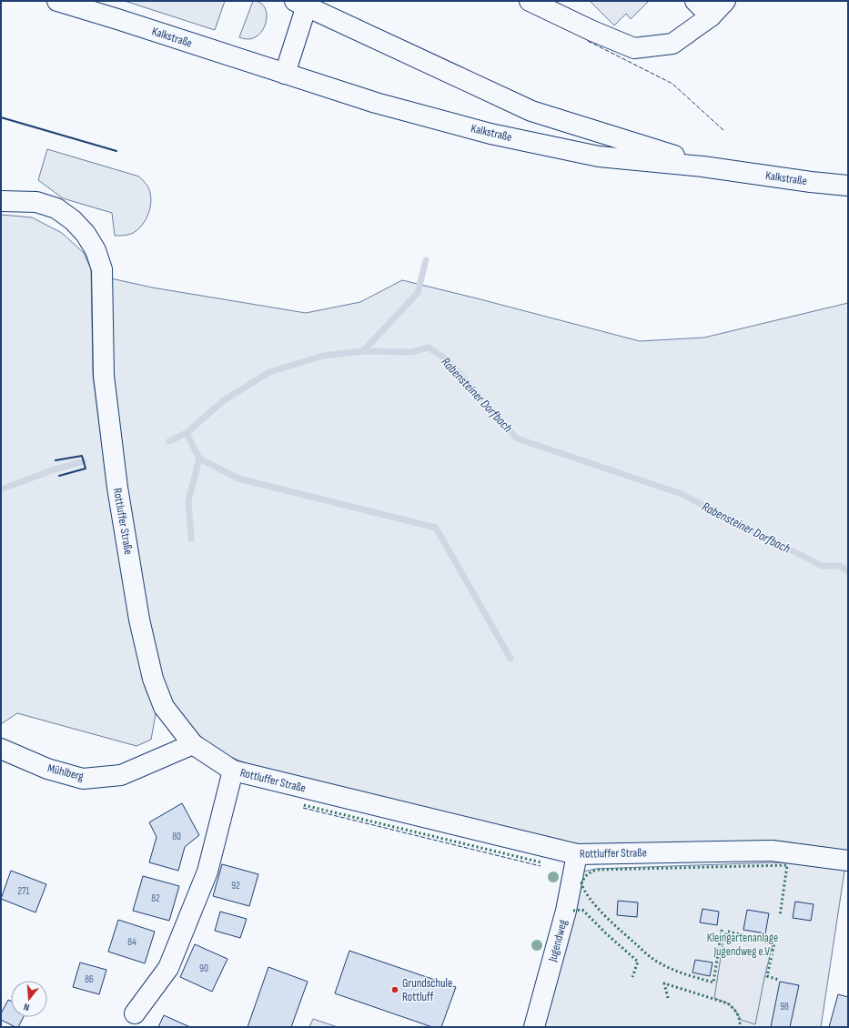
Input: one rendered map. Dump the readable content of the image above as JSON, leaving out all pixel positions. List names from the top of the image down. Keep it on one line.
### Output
{"streets":{"street":["Kalkstraße","Rottluffer Straße","Mühlberg","Jugendweg"]},"crossings":[["Rottluffer Straße","Mühlberg"],["Rottluffer Straße","Jugendweg"]],"water":["Rabensteiner Dorfbach"],"parks":["Kleingartenanlage Jugendweg e.V."],"places":["Grundschule Rottluff"],"house_numbers":["80","92","271","82","84","90","86","98"],"north":"bottom"}
